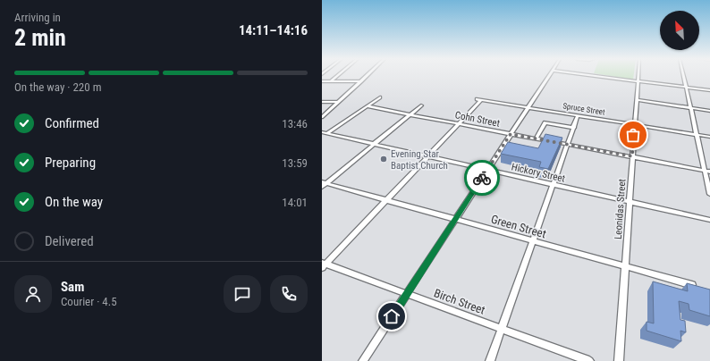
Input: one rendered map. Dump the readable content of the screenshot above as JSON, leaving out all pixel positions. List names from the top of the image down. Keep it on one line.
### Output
{"streets":{"street":["Spruce Street","Cohn Street","Hickory Street","Leonidas Street","Green Street","Birch Street"]},"crossings":[["Spruce Street","Cohn Street"],["Spruce Street","Leonidas Street"],["Cohn Street","Leonidas Street"],["Hickory Street","Leonidas Street"],["Leonidas Street","Green Street"]],"places":["Evening Star Baptist Church"],"north":"top left","page":{"heading":["2 min","Arriving in","14:11–14:16"],"panel":["Sam","Courier · 4.5"],"bar":"On the way · 220 m","list":[["Confirmed","13:46"],["Preparing","13:59"],["On the way","14:01"],"Delivered"]}}
